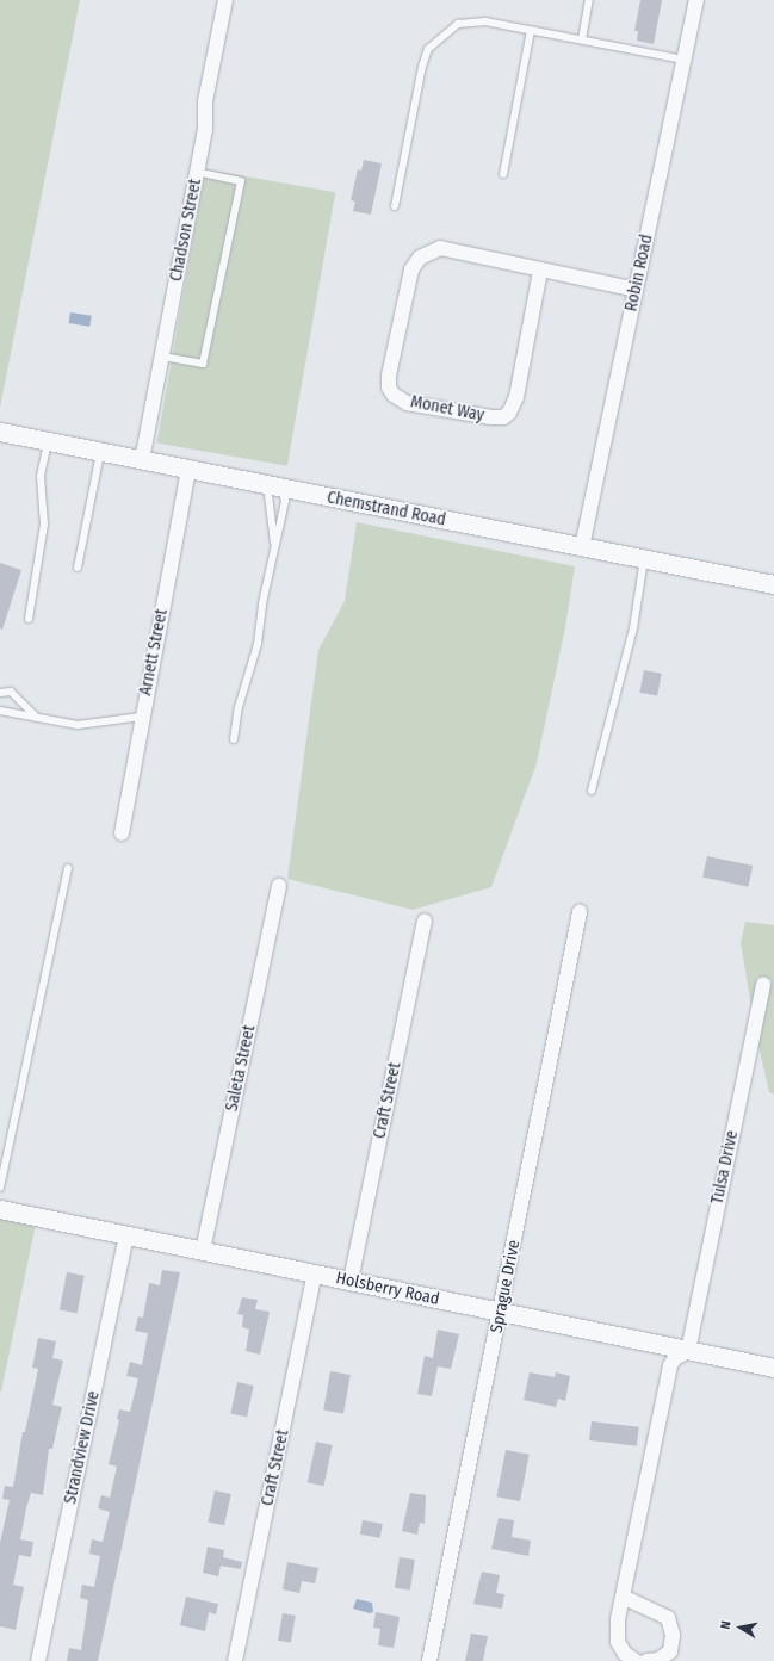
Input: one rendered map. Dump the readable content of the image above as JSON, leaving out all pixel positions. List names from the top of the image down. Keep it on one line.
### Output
{"streets":{"street":["Chadson Street","Robin Road","Monet Way","Chemstrand Road","Arnett Street","Saleta Street","Craft Street","Tulsa Drive","Sprague Drive","Holsberry Road","Strandview Drive"]},"crossings":[["Chadson Street","Chemstrand Road"],["Robin Road","Monet Way"],["Robin Road","Chemstrand Road"],["Chemstrand Road","Arnett Street"],["Saleta Street","Holsberry Road"],["Craft Street","Holsberry Road"],["Tulsa Drive","Holsberry Road"],["Sprague Drive","Holsberry Road"],["Holsberry Road","Strandview Drive"]],"north":"left"}
